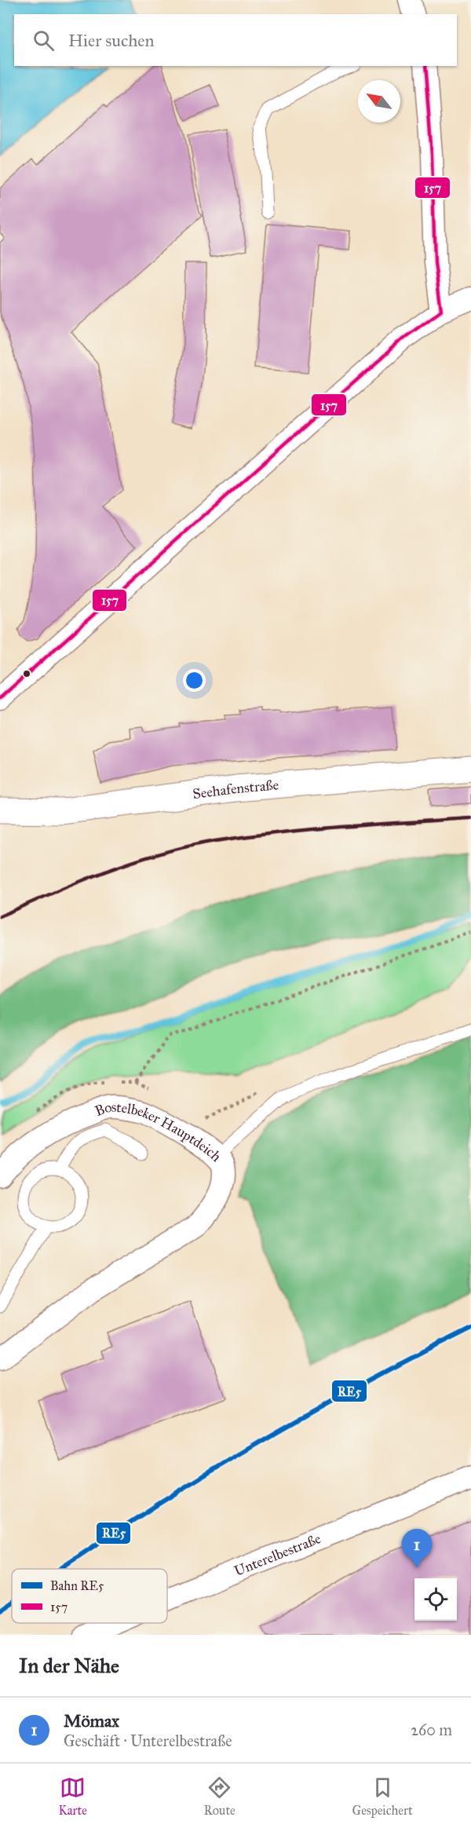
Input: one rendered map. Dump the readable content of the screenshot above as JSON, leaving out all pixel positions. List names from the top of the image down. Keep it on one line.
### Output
{"streets":{"main road":["Seehafenstraße"],"street":["Bostelbeker Hauptdeich","Unterelbestraße"]},"lines":["transit line 157","rail line RE5"],"legend":["Bahn RE5","157"],"north":"top left","page":{"search":"Hier suchen","pins":"1","heading":"In der Nähe","list":[{"mark":"1","name":"Mömax","note":"Geschäft · Unterelbestraße","value":"260 m"}],"nav":["Karte","Route","Gespeichert"]}}
